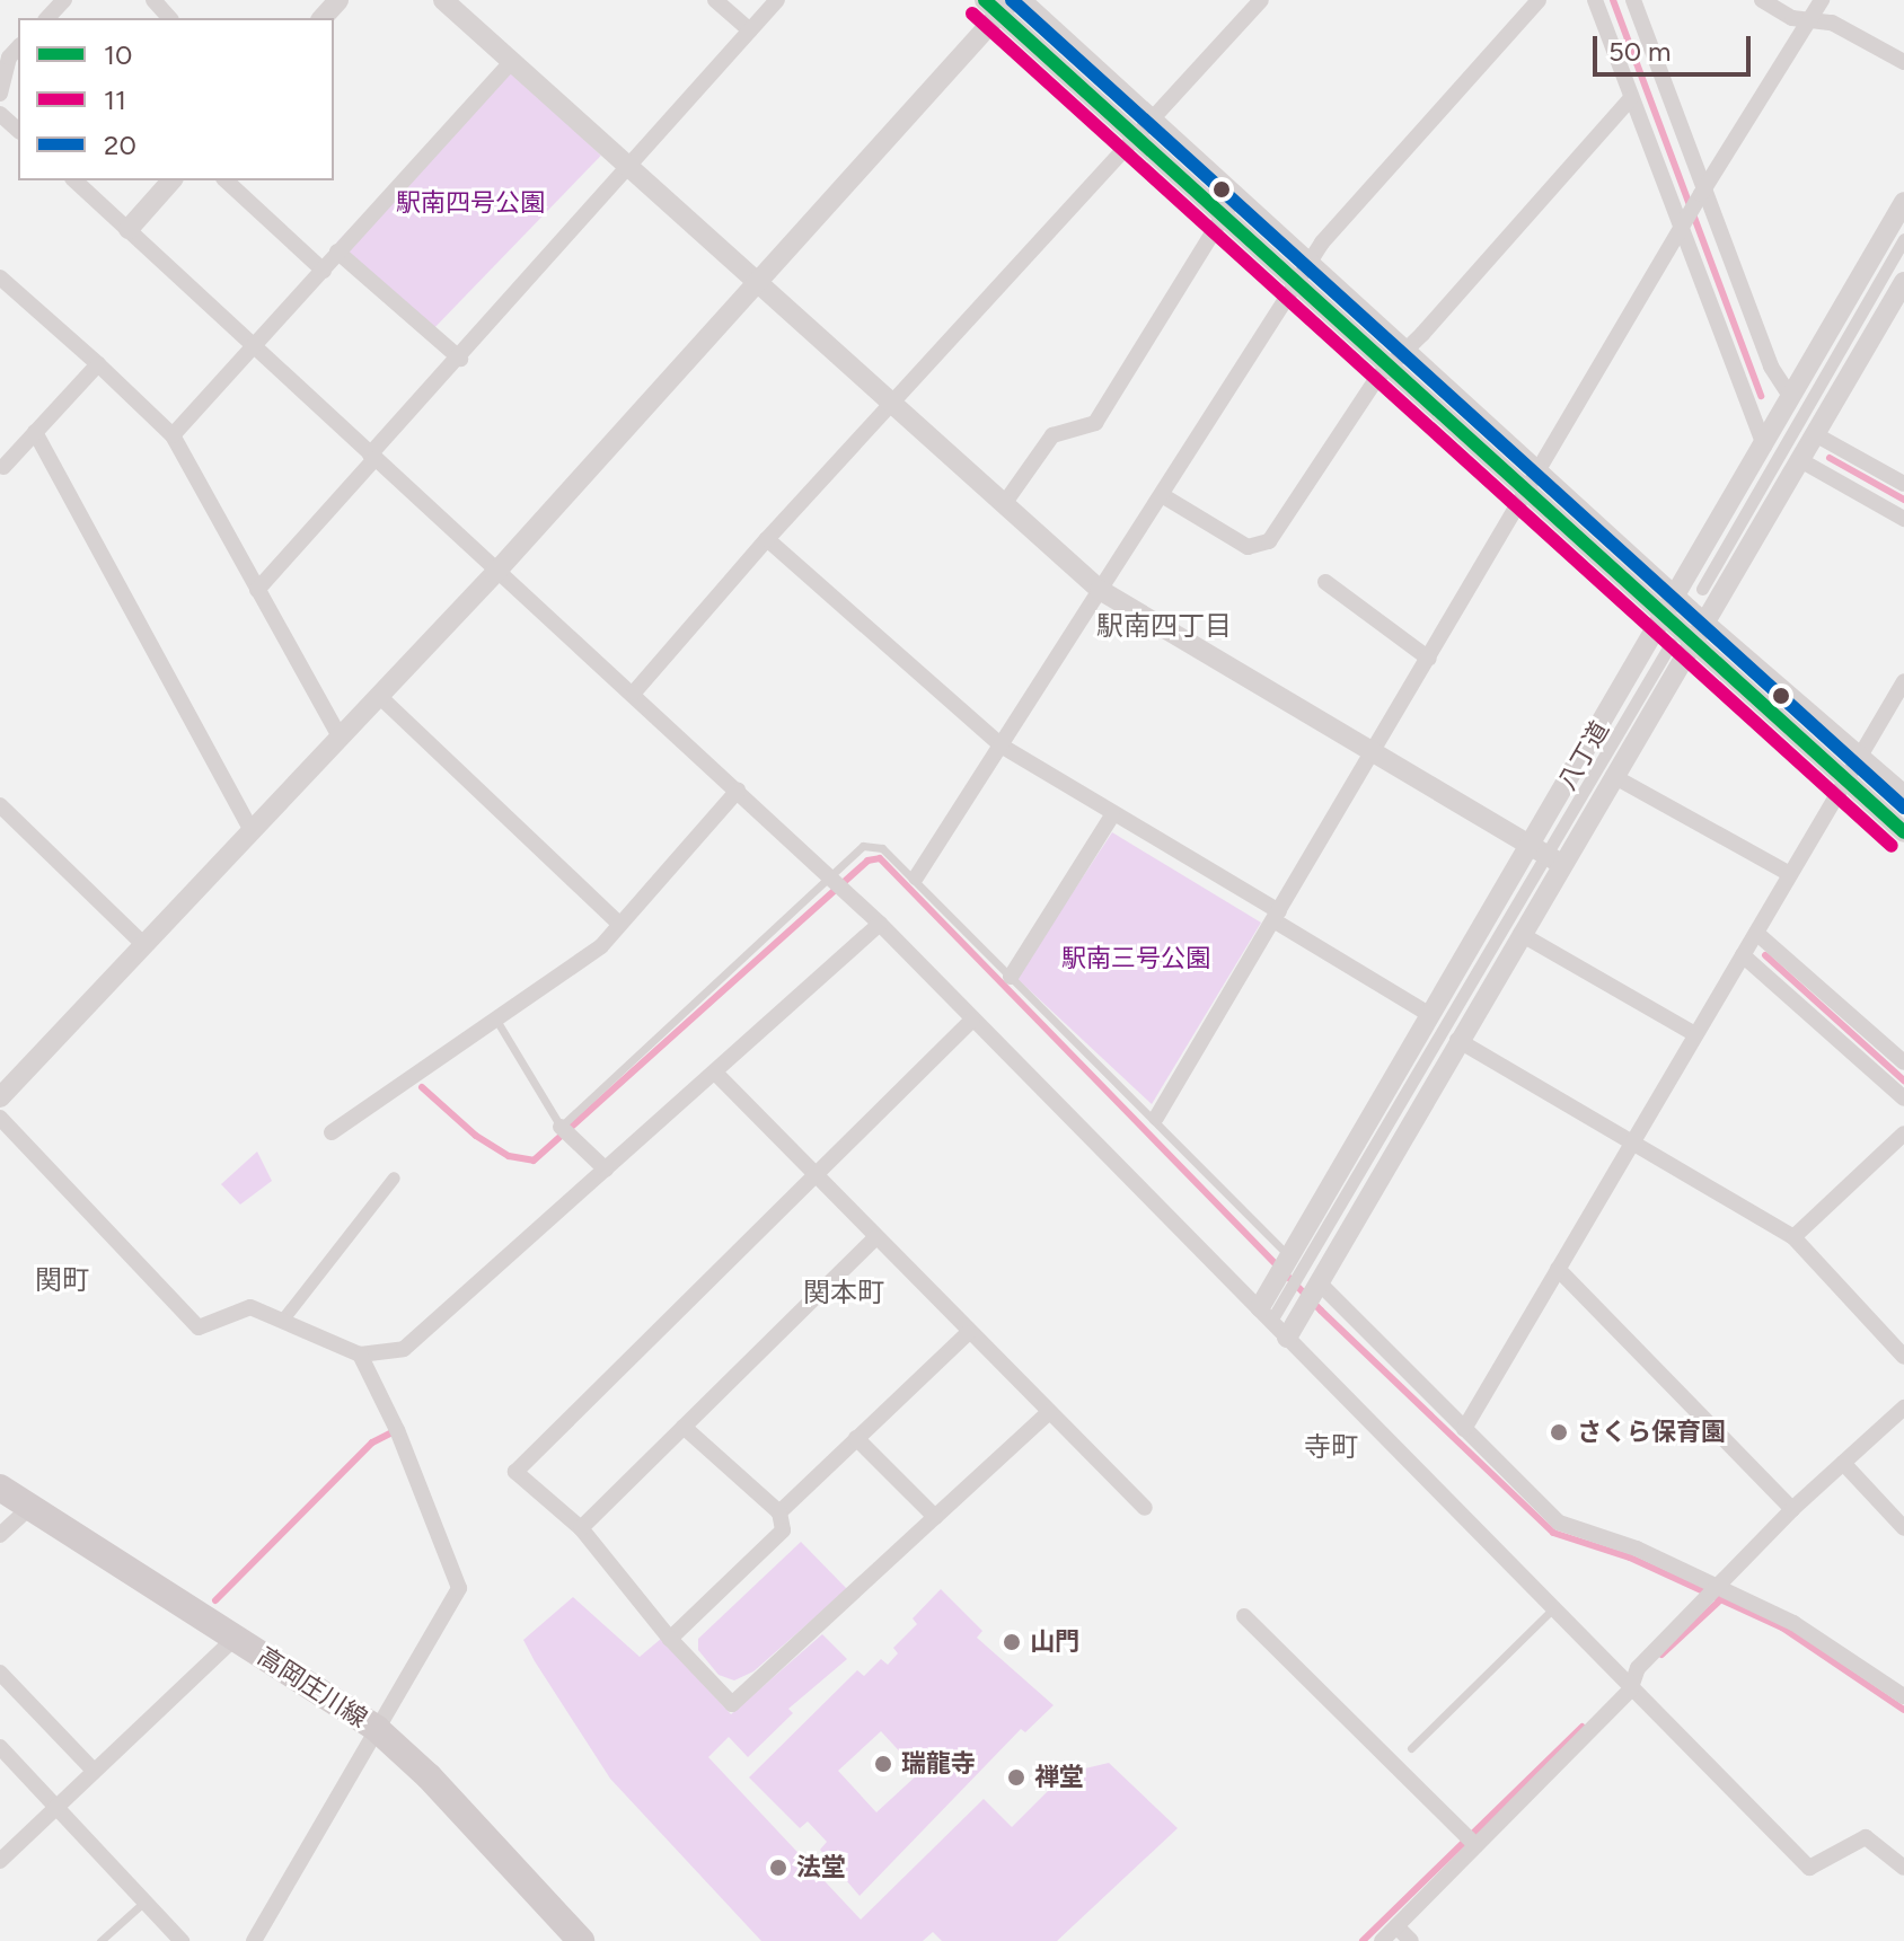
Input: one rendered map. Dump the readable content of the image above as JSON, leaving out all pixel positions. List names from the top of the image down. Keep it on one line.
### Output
{"streets":{"main road":["高岡庄川線"],"street":["八丁道"]},"districts":["駅南四丁目","関町","関本町","寺町"],"parks":["駅南四号公園","駅南三号公園"],"places":["さくら保育園","山門","瑞龍寺","禅堂","法堂"],"lines":["transit line 10","transit line 20","transit line 11"],"legend":["10","11","20"],"scale_bar":"50 m"}
